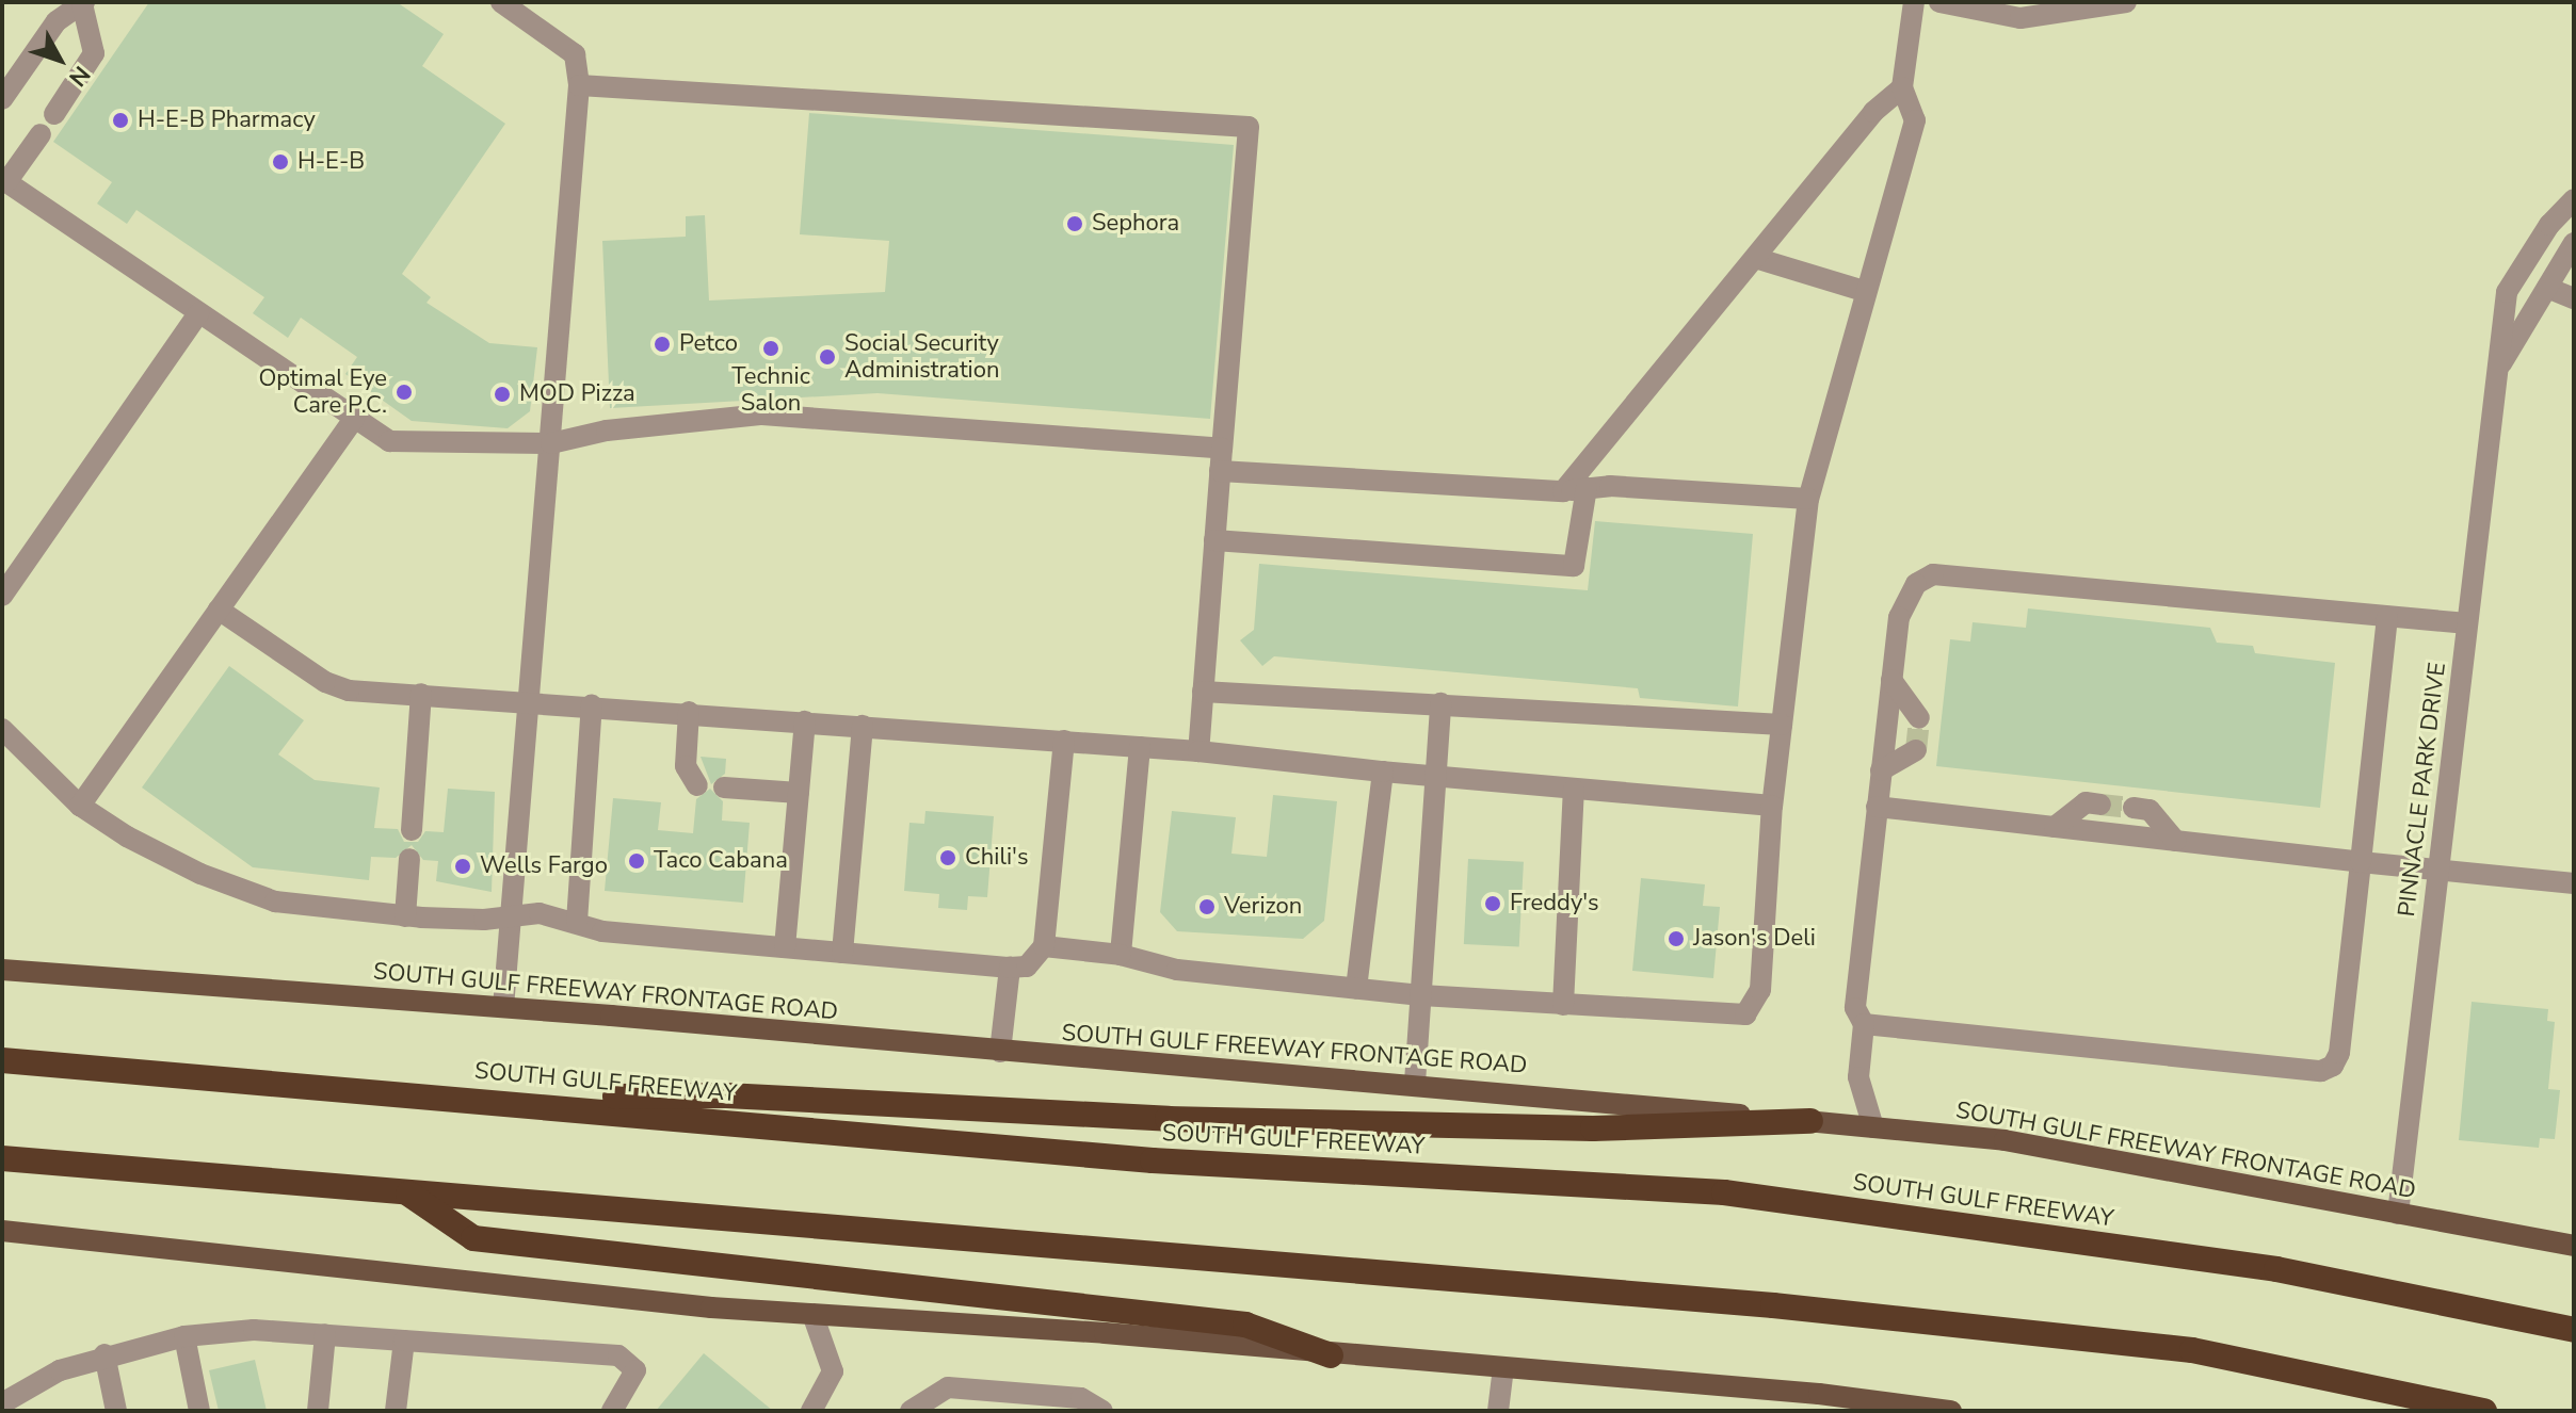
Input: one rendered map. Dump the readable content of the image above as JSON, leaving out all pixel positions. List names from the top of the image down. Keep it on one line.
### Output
{"streets":{"highway":["SOUTH GULF FREEWAY"],"main road":["SOUTH GULF FREEWAY FRONTAGE ROAD"],"street":["PINNACLE PARK DRIVE"]},"crossings":[["PINNACLE PARK DRIVE","SOUTH GULF FREEWAY FRONTAGE ROAD"]],"places":["H-E-B Pharmacy","H-E-B","Sephora","Petco","Technic Salon","Social Security Administration","Optimal Eye Care P.C.","MOD Pizza","Chili's","Taco Cabana","Wells Fargo","Freddy's","Verizon","Jason's Deli"],"north":"bottom right"}
